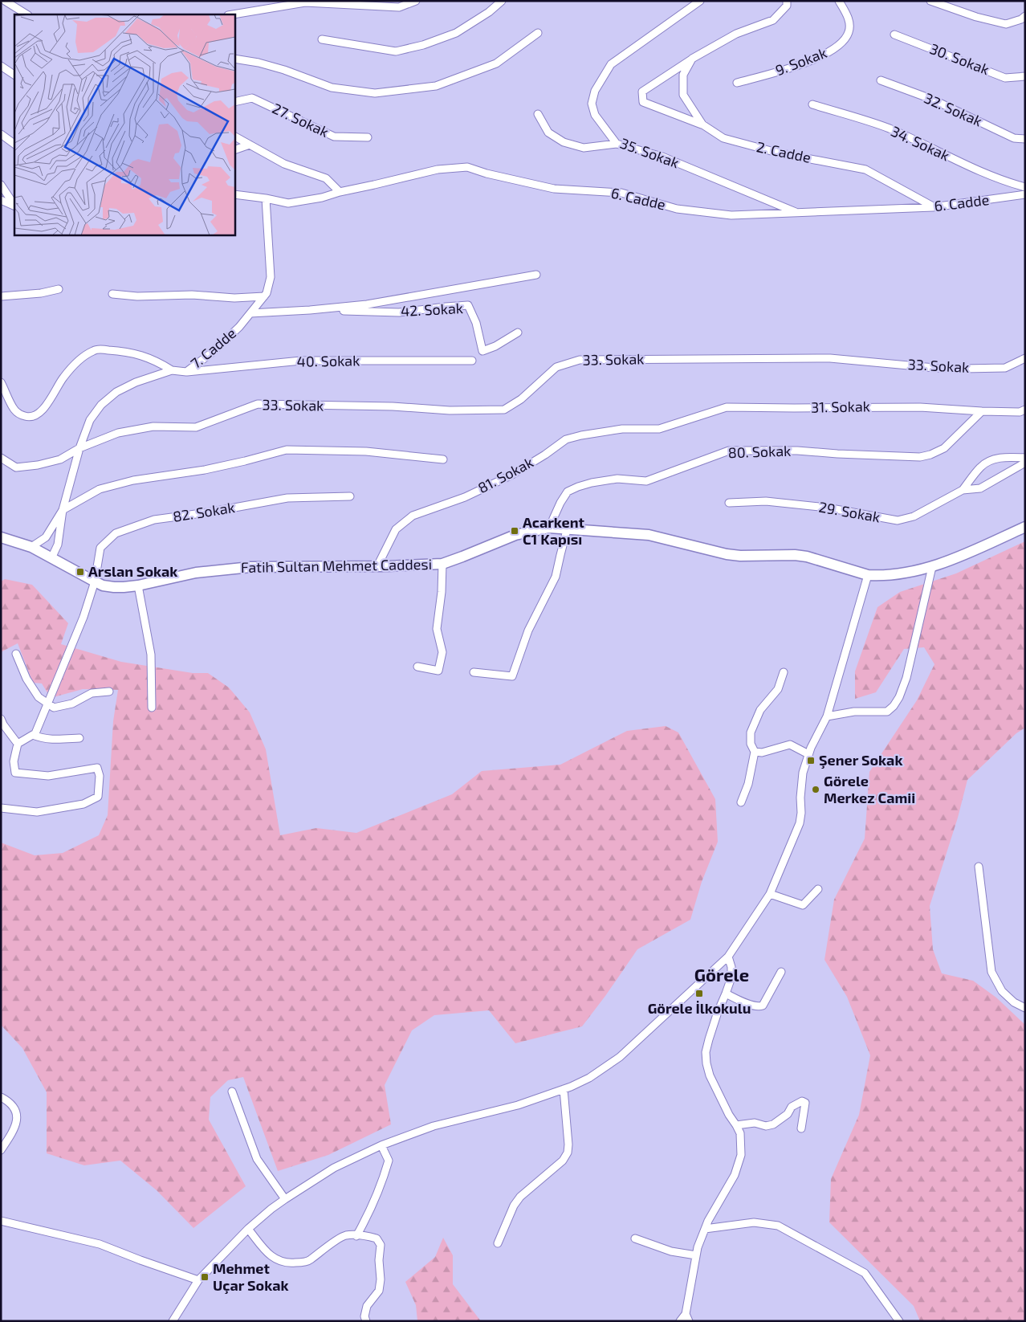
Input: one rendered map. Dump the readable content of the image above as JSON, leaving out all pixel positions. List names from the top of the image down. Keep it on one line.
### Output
{"streets":{"main road":["Fatih Sultan Mehmet Caddesi"],"street":["30. Sokak","9. Sokak","32. Sokak","27. Sokak","34. Sokak","2. Cadde","35. Sokak","6. Cadde","42. Sokak","7. Cadde","33. Sokak","40. Sokak","31. Sokak","80. Sokak","81. Sokak","82. Sokak","29. Sokak"]},"crossings":[["2. Cadde","6. Cadde"],["35. Sokak","6. Cadde"],["6. Cadde","7. Cadde"],["42. Sokak","7. Cadde"],["7. Cadde","33. Sokak"],["7. Cadde","40. Sokak"],["7. Cadde","Fatih Sultan Mehmet Caddesi"],["31. Sokak","80. Sokak"],["31. Sokak","81. Sokak"],["80. Sokak","Fatih Sultan Mehmet Caddesi"],["81. Sokak","Fatih Sultan Mehmet Caddesi"],["82. Sokak","Fatih Sultan Mehmet Caddesi"]],"districts":["Görele"],"places":{"transit":["Acarkent C1 Kapısı","Arslan Sokak","Şener Sokak","Görele İlkokulu","Mehmet Uçar Sokak"],"other":["Görele Merkez Camii"]}}
